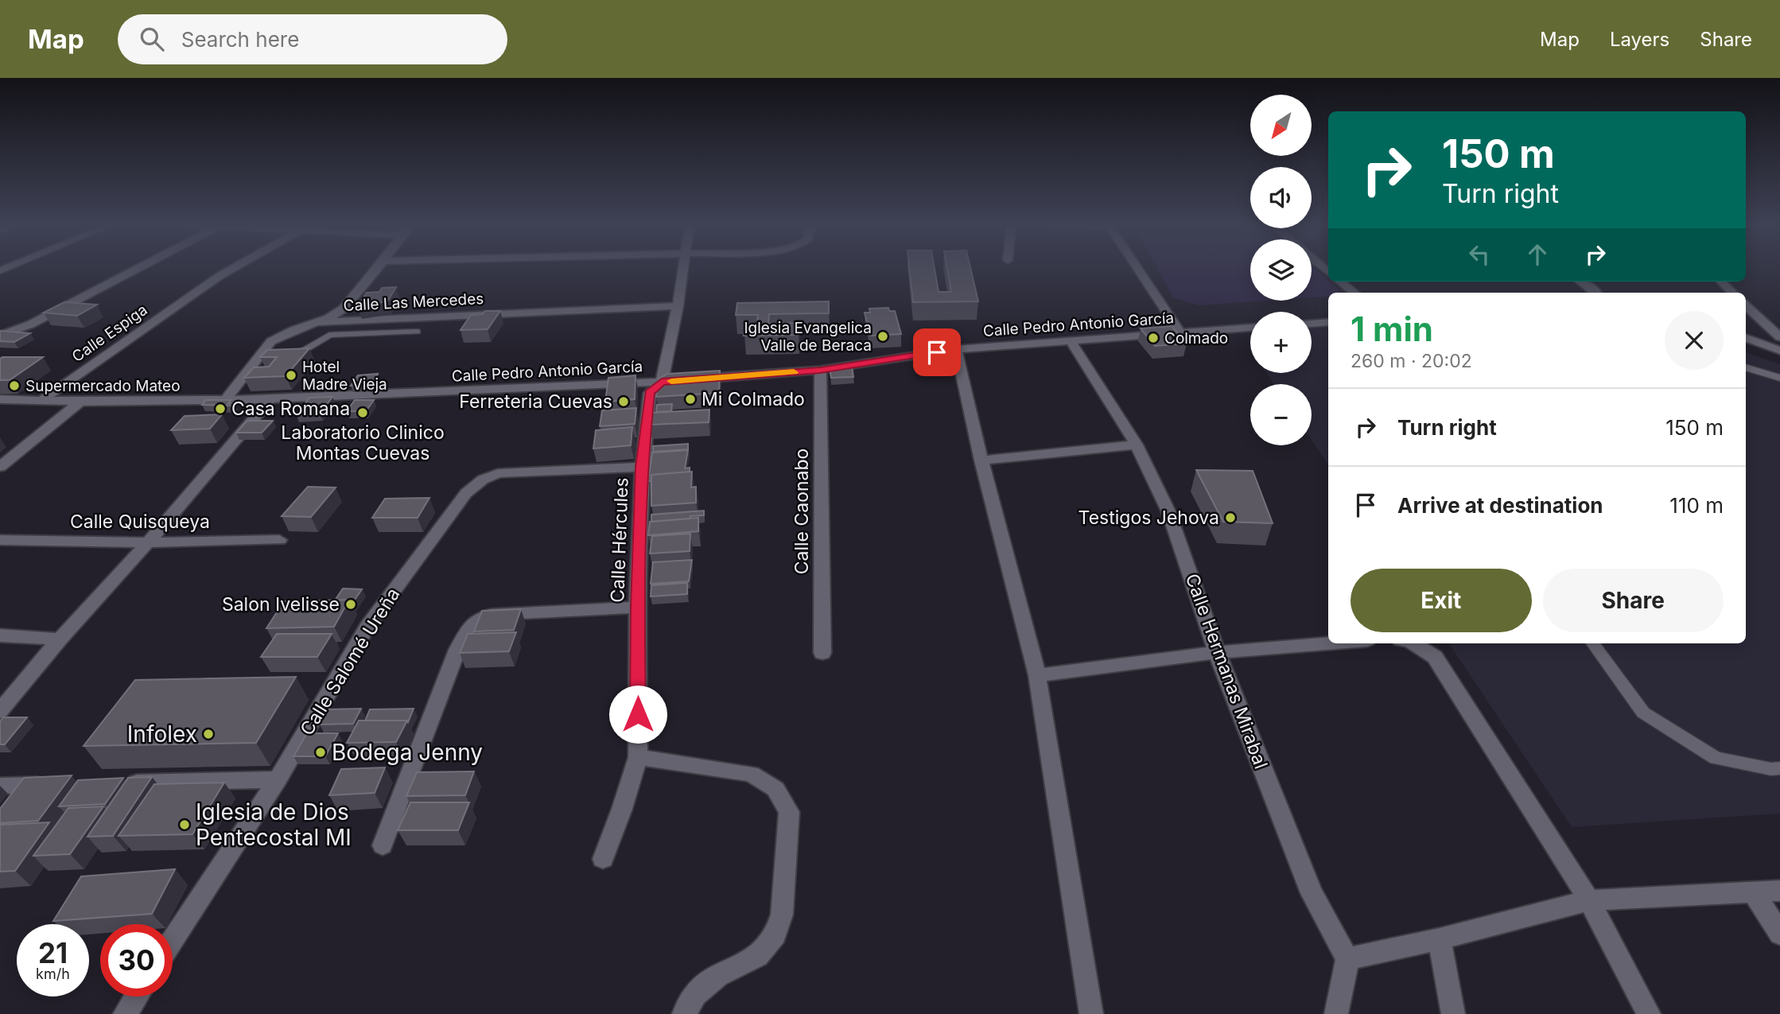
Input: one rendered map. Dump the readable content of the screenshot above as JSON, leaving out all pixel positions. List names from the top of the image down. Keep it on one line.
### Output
{"streets":{"street":["Calle Las Mercedes","Calle Pedro Antonio García","Calle Espiga","Calle Caonabo","Calle Quisqueya","Calle Hércules","Calle Salomé Ureña","Calle Hermanas Mirabal"]},"crossings":[["Calle Las Mercedes","Calle Hércules"],["Calle Pedro Antonio García","Calle Espiga"],["Calle Pedro Antonio García","Calle Caonabo"],["Calle Pedro Antonio García","Calle Hércules"],["Calle Pedro Antonio García","Calle Hermanas Mirabal"],["Calle Hércules","Calle Salomé Ureña"]],"places":["Iglesia Evangelica Valle de Beraca","Colmado","Hotel Madre Vieja","Supermercado Mateo","Mi Colmado","Ferreteria Cuevas","Casa Romana","Laboratorio Clinico Montas Cuevas","Testigos Jehova","Salon Ivelisse","Infolex","Bodega Jenny","Iglesia de Dios Pentecostal MI"],"north":"bottom left","page":{"header":"Map","search":"Search here","nav":["Map","Layers","Share"],"map_buttons":["+","−"],"turn":["150 m","Turn right"],"heading":["1 min","260 m · 20:02"],"list":[{"name":"Turn right","value":"150 m"},{"name":"Arrive at destination","value":"110 m"}],"buttons":["Exit","Share"],"speed":"21 km/h","limit":"30"}}
